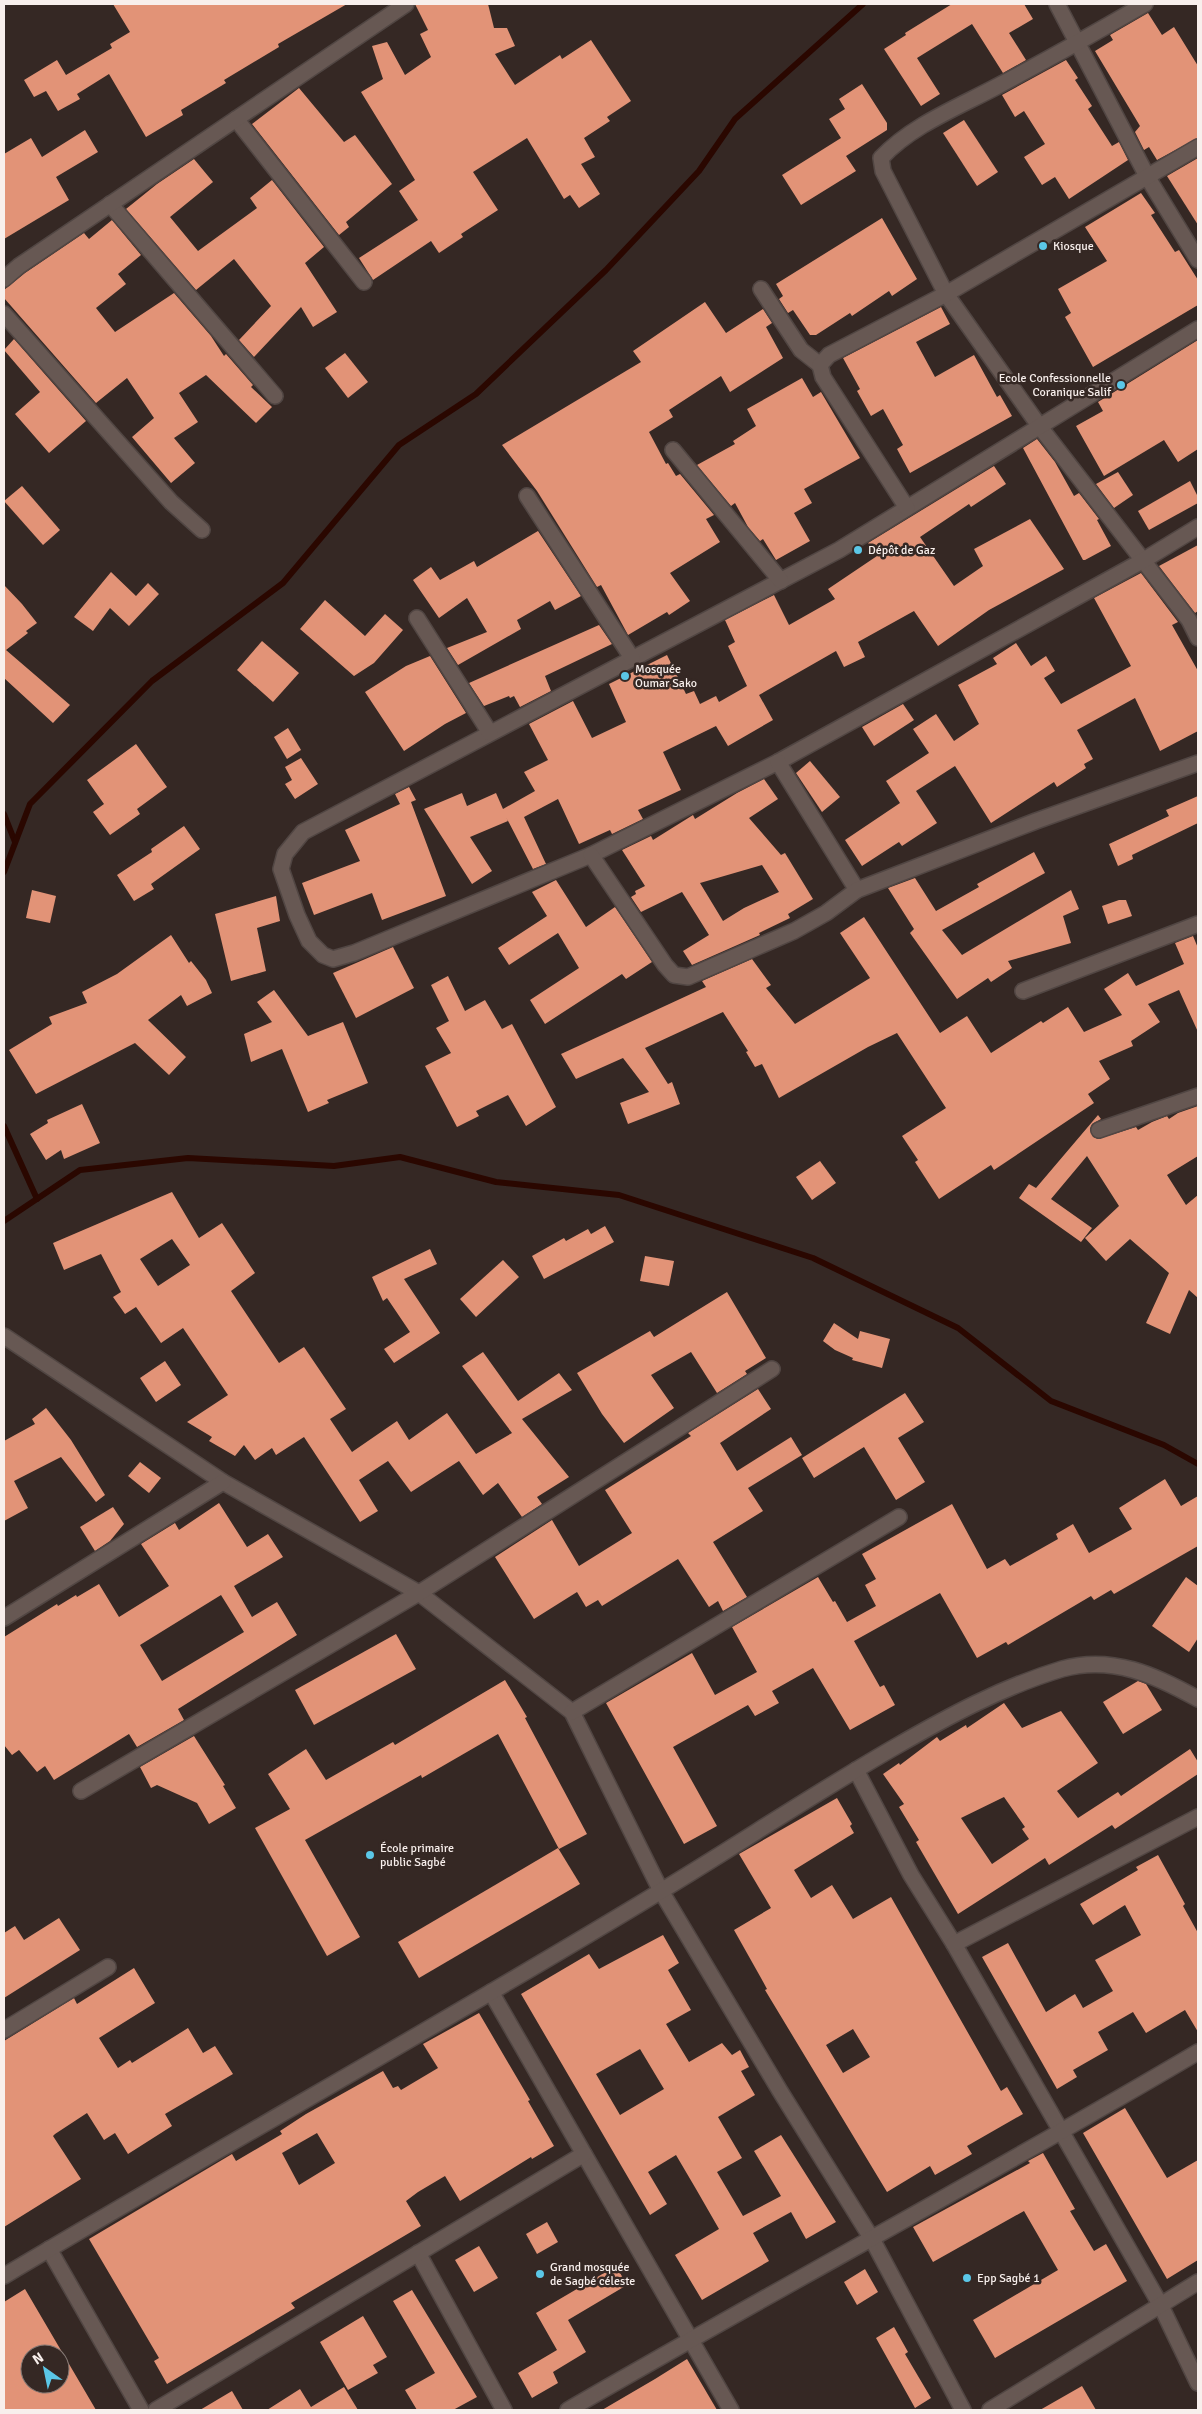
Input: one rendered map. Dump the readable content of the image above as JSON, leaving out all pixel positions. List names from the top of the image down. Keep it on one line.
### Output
{"places":["Kiosque","Ecole Confessionnelle Coranique Salif","Dépôt de Gaz","Mosquée Oumar Sako","École primaire public Sagbé","Grand mosquée de Sagbé céleste","Epp Sagbé 1"],"north":"top left"}
